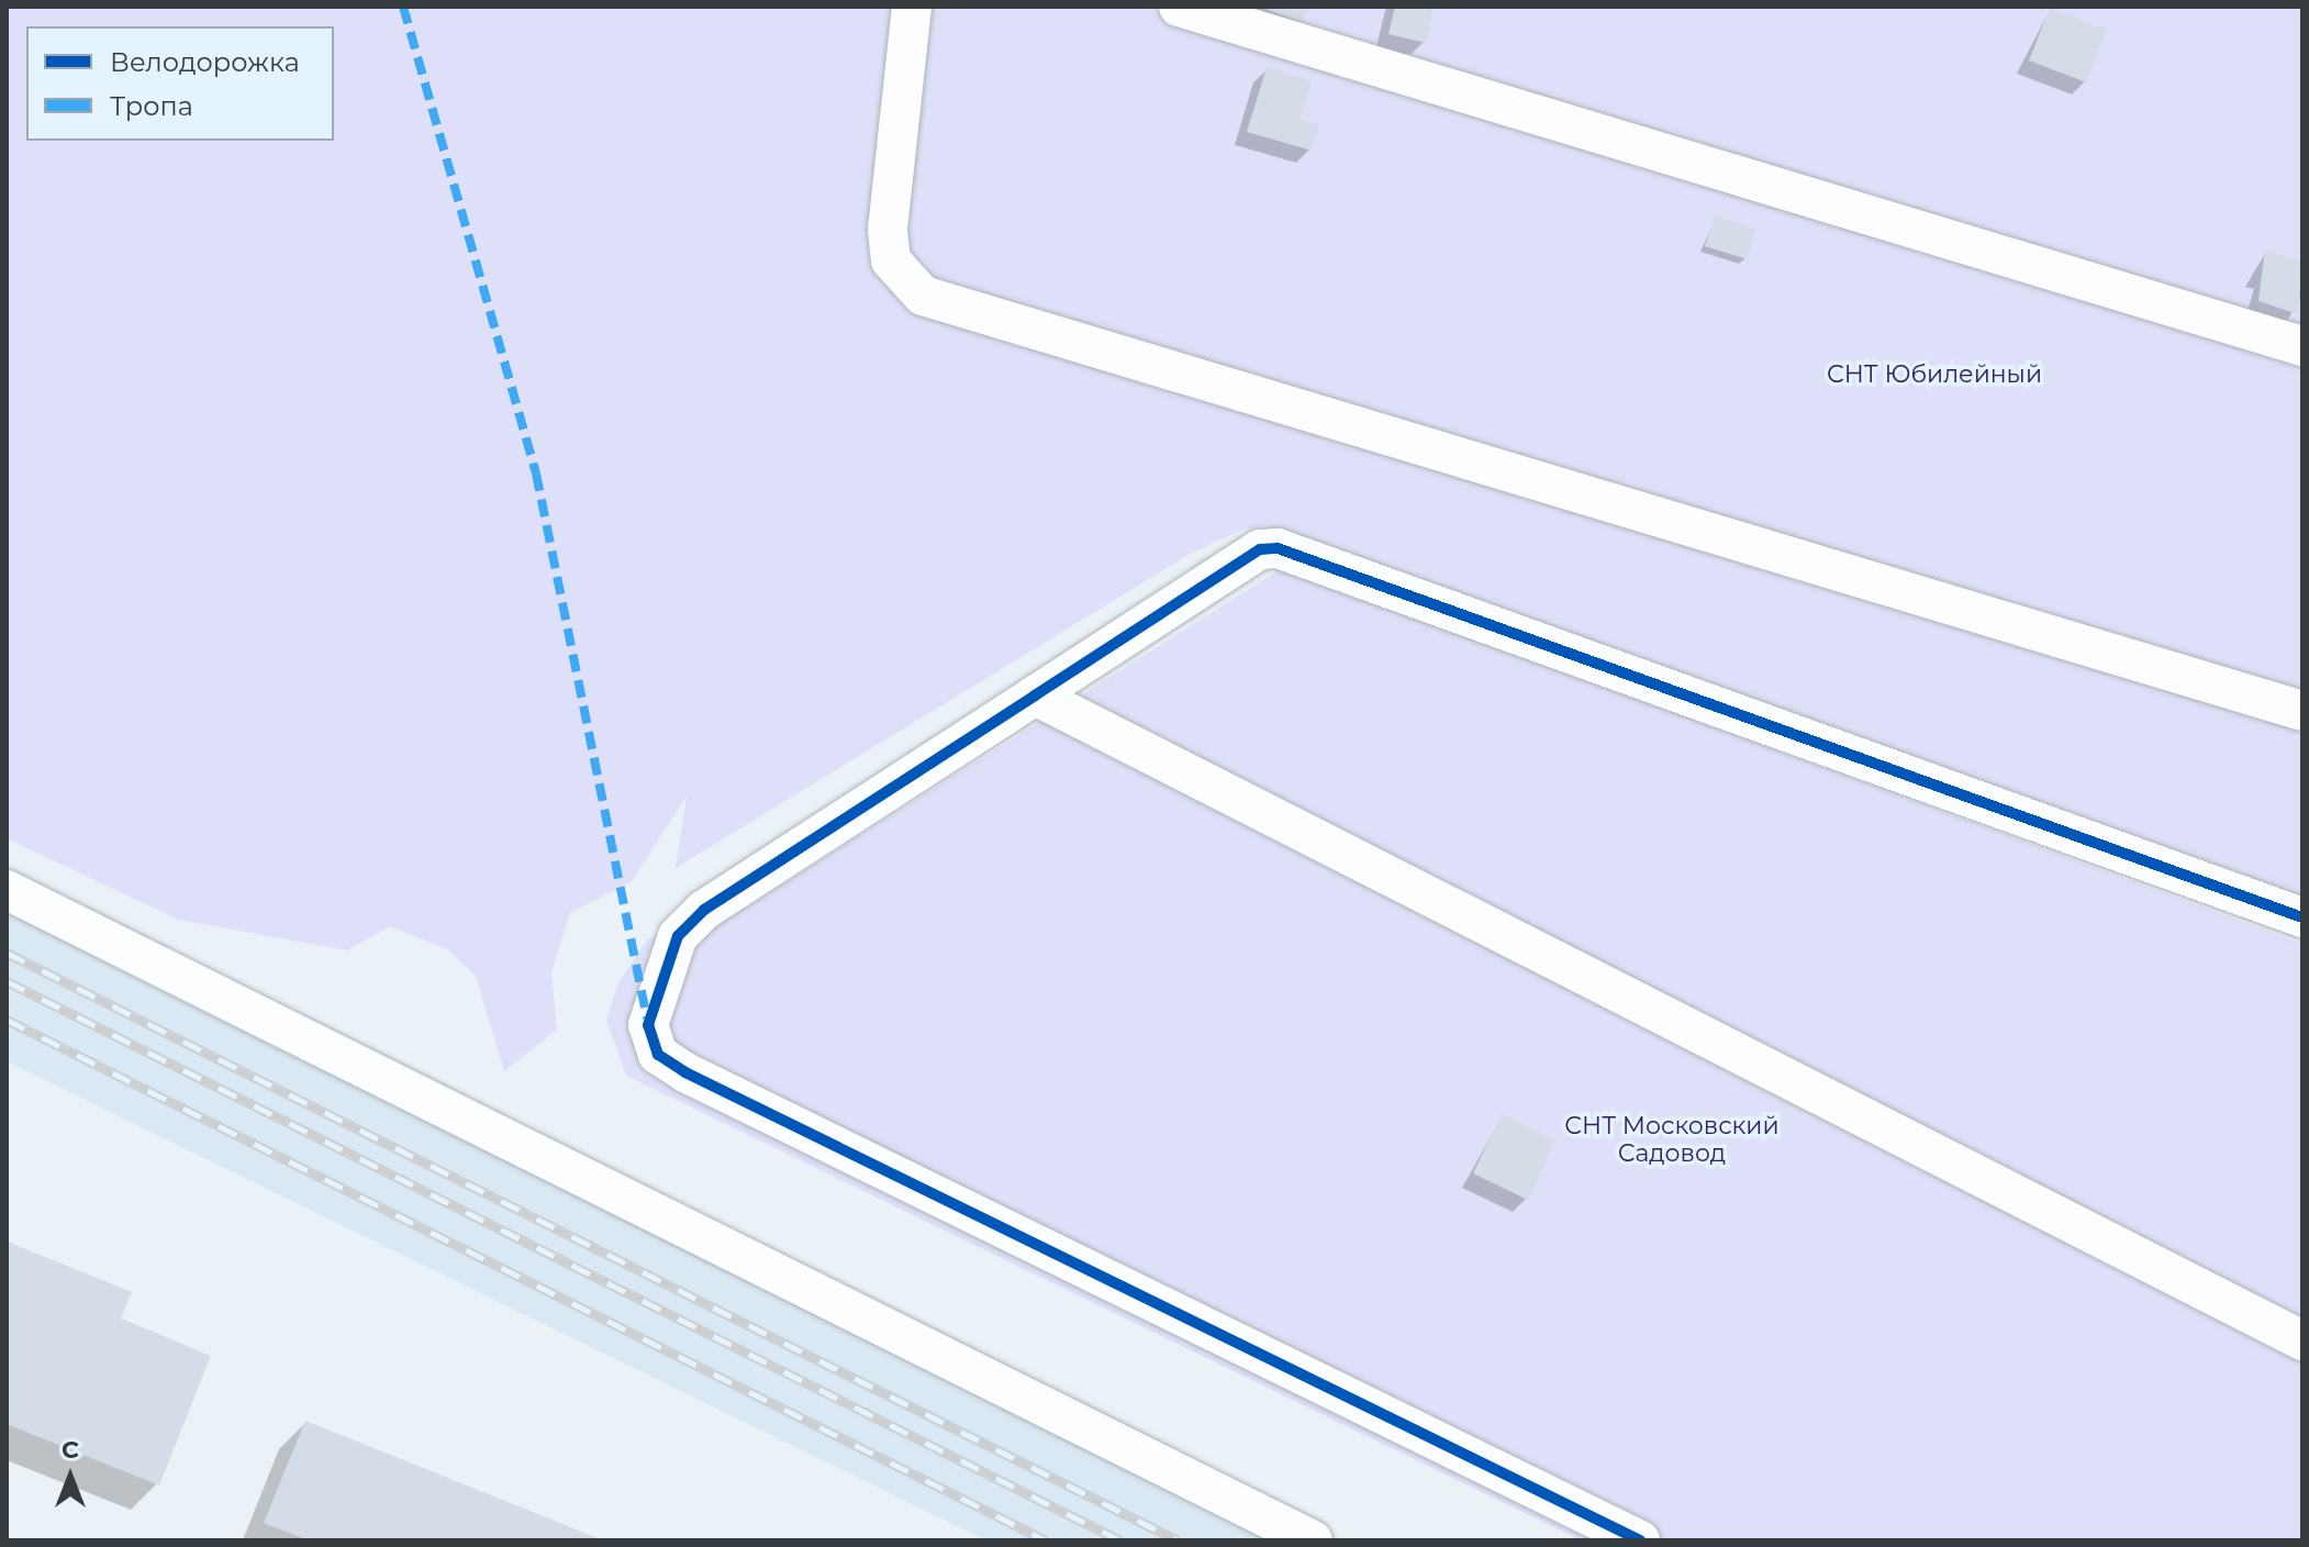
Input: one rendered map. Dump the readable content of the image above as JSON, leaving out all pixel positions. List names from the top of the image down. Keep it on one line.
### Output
{"parks":["СНТ Юбилейный","СНТ Московский Садовод"],"legend":["Велодорожка","Тропа"],"north":"top"}
